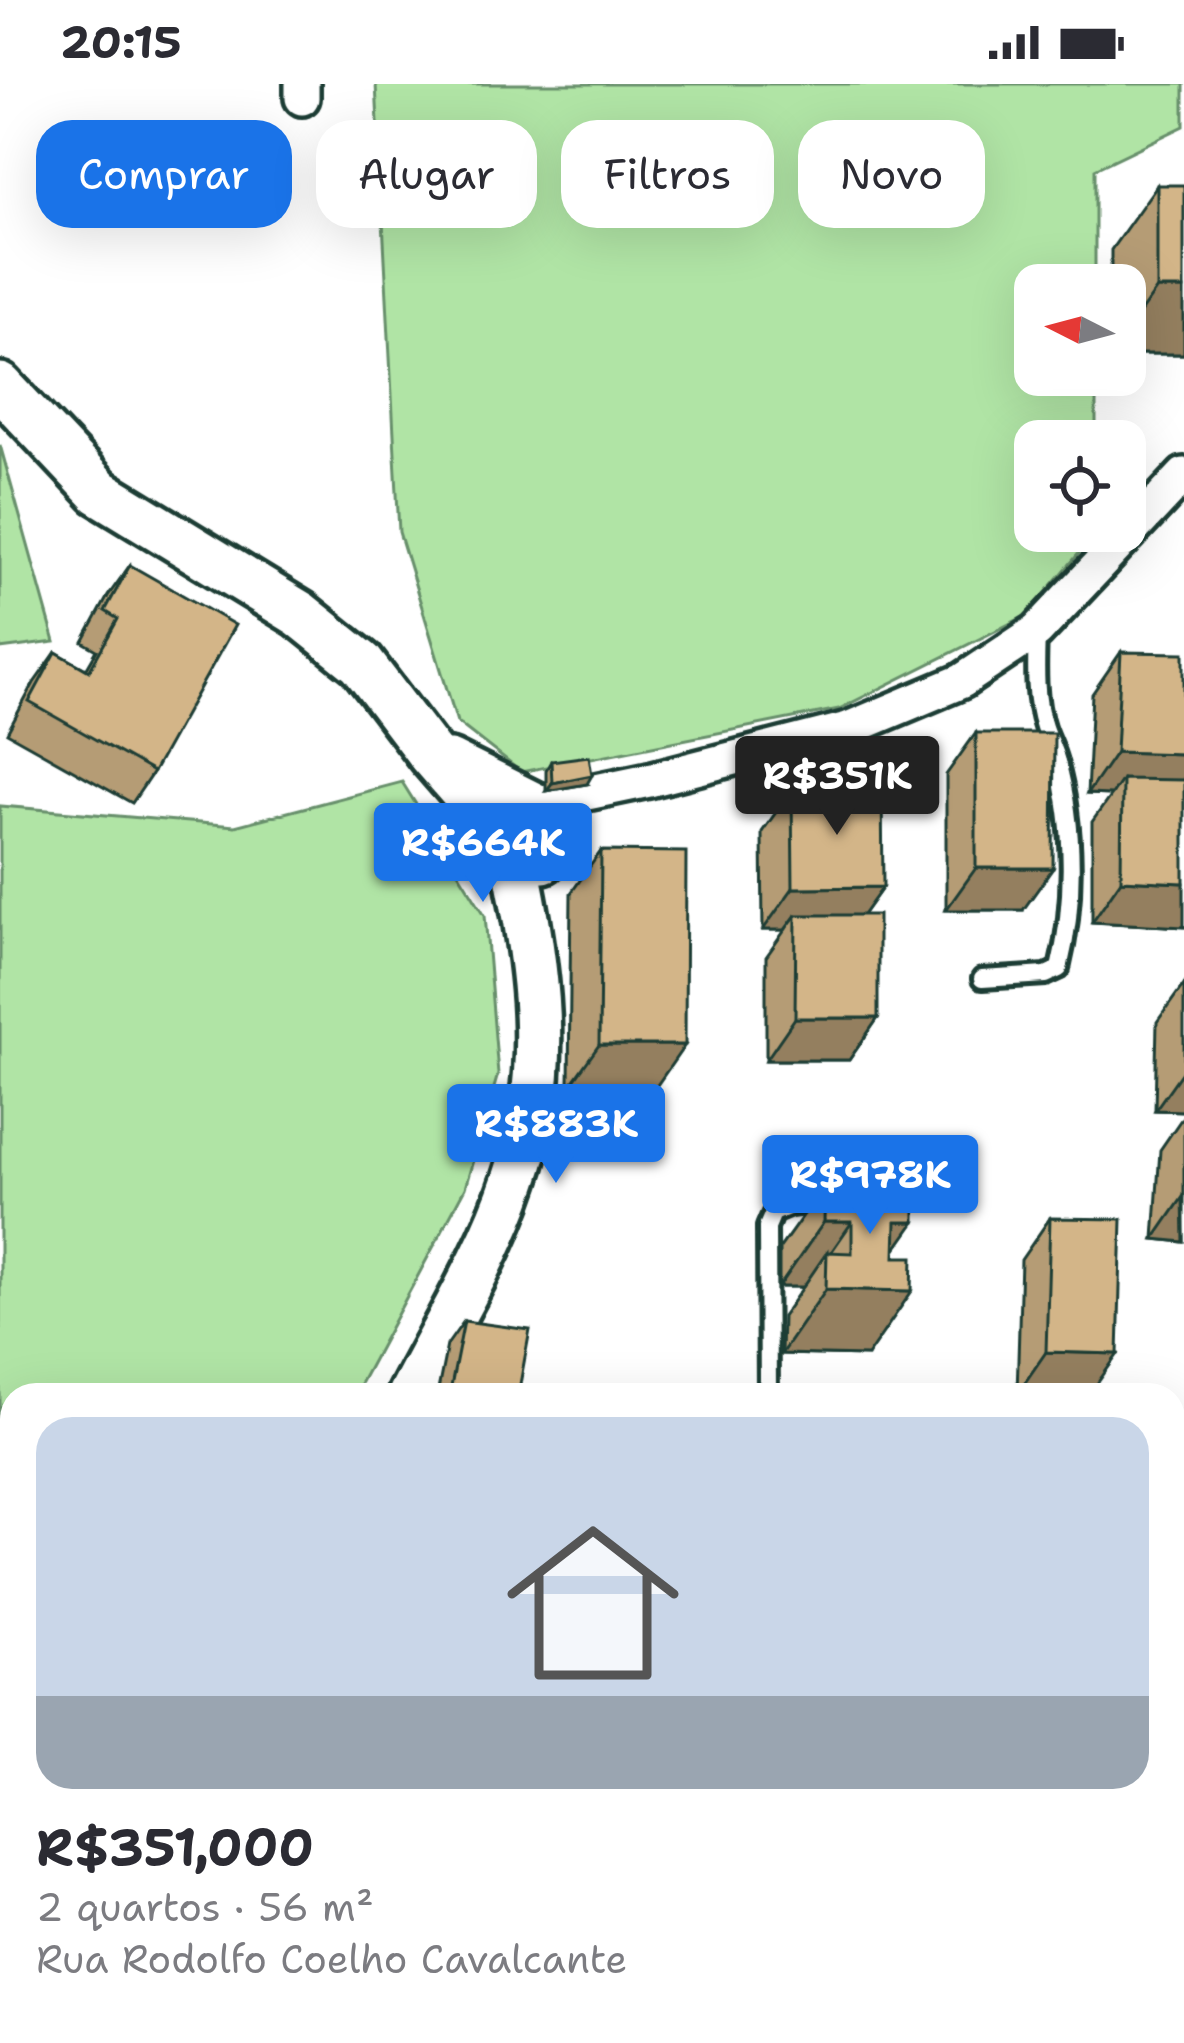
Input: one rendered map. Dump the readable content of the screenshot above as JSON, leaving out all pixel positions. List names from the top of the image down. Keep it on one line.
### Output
{"north":"left","page":{"status":"20:15","chip":["Comprar","Alugar","Filtros","Novo"],"price":["R$351K","R$664K","R$883K","R$978K"],"list":[{"name":"R$351,000","note":"2 quartos · 56 m² · Rua Rodolfo Coelho Cavalcante"}]}}
